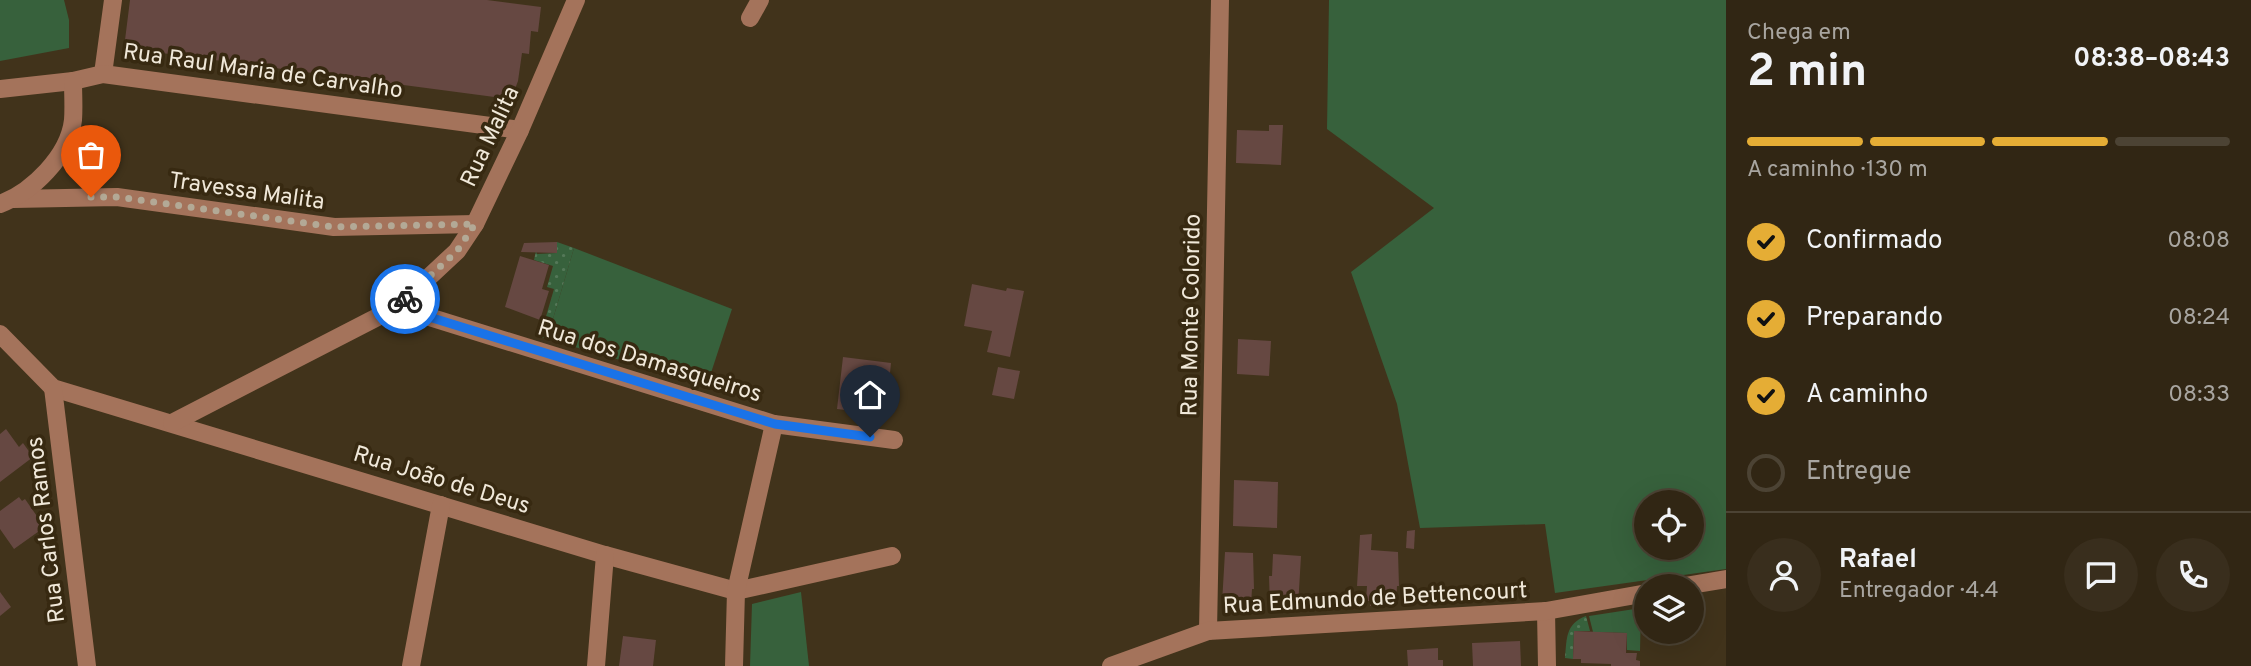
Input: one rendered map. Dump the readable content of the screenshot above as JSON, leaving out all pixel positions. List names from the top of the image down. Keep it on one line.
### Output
{"streets":{"street":["Rua Raul Maria de Carvalho","Rua Malita","Travessa Malita","Rua Monte Colorido","Rua dos Damasqueiros","Rua João de Deus","Rua Carlos Ramos","Rua Edmundo de Bettencourt"]},"crossings":[["Rua Raul Maria de Carvalho","Rua Malita"],["Rua Raul Maria de Carvalho","Travessa Malita"],["Rua Malita","Travessa Malita"],["Rua Malita","Rua dos Damasqueiros"],["Rua Malita","Rua João de Deus"],["Rua Monte Colorido","Rua Edmundo de Bettencourt"],["Rua João de Deus","Rua Carlos Ramos"]],"page":{"heading":["2 min","Chega em","08:38–08:43"],"panel":["Rafael","Entregador · 4.4"],"bar":"A caminho · 130 m","list":[["Confirmado","08:08"],["Preparando","08:24"],["A caminho","08:33"],"Entregue"]}}
